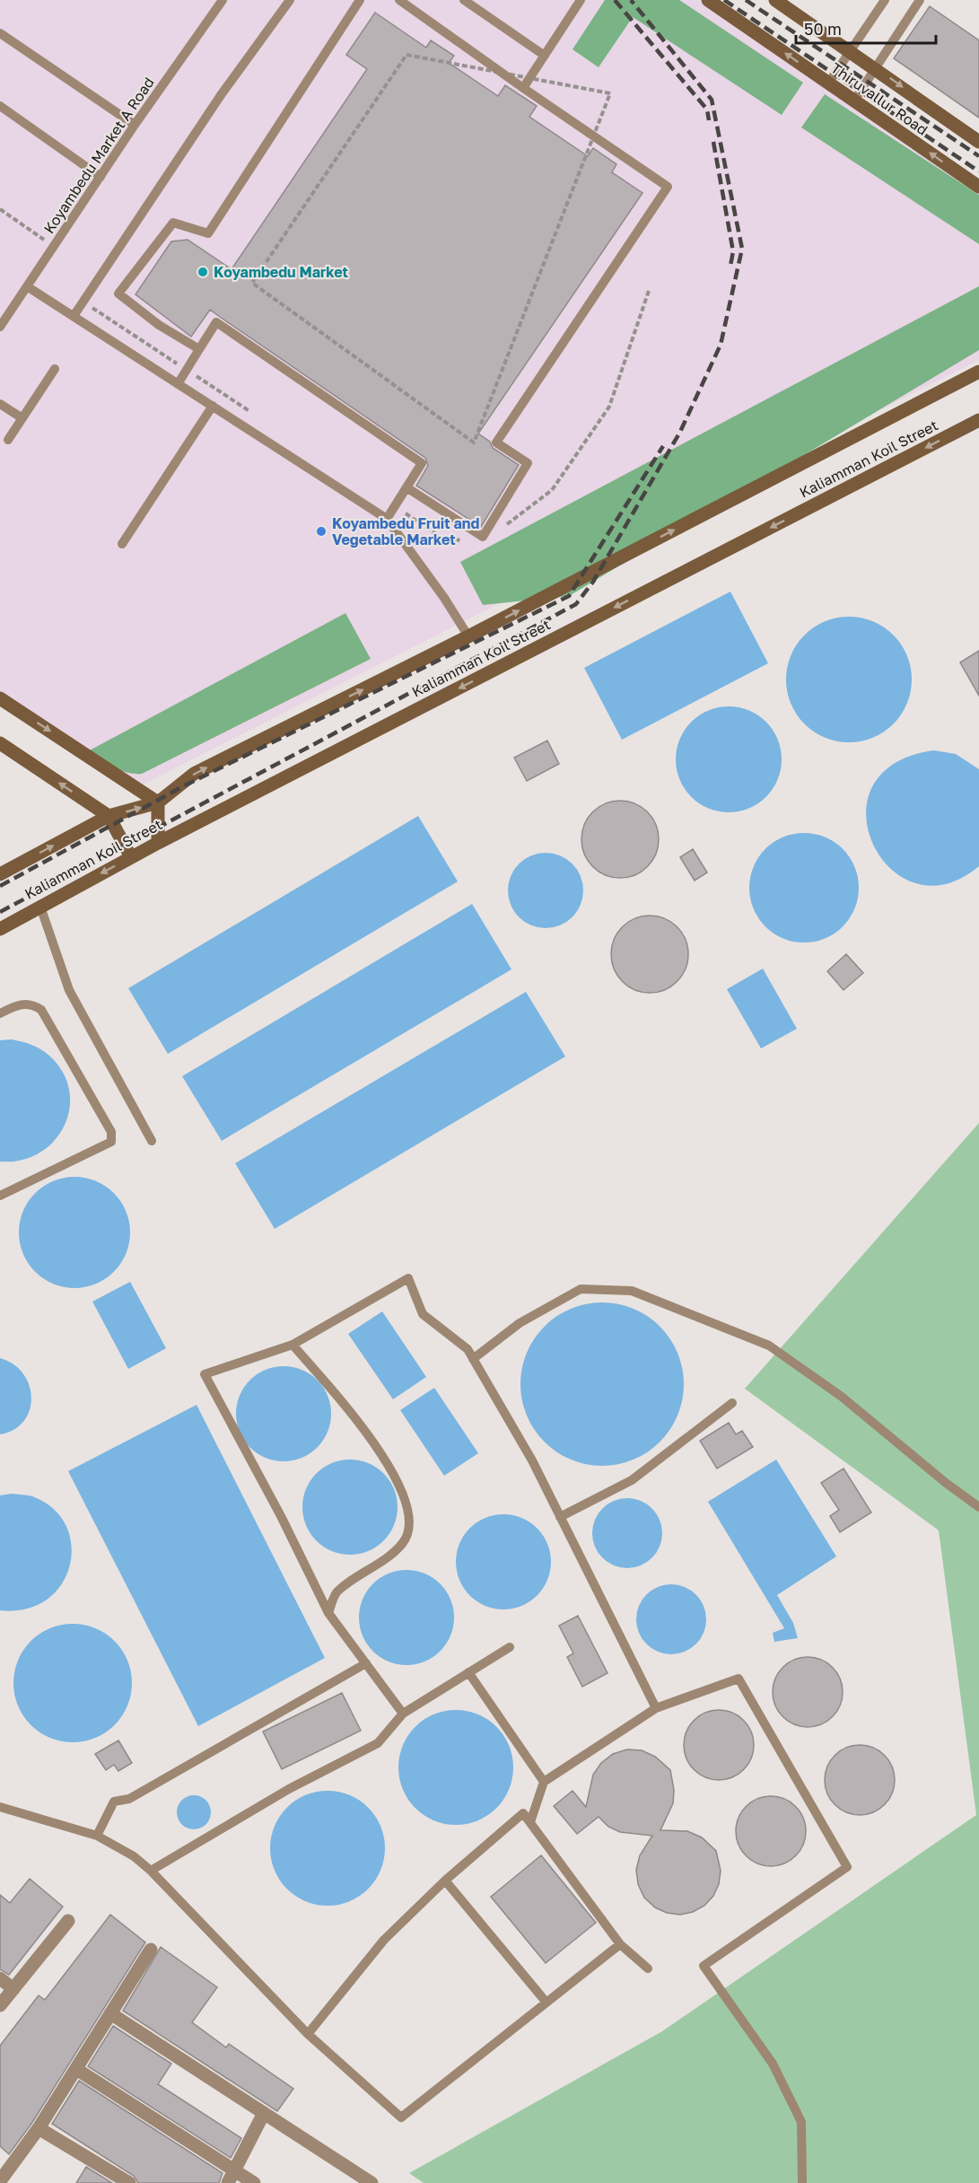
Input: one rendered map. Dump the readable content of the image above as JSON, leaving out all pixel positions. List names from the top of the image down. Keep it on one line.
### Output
{"streets":{"main road":["Thiruvallur Road","Kaliamman Koil Street"],"lane":["Koyambedu Market A Road"]},"places":["Koyambedu Market","Koyambedu Fruit and Vegetable Market"],"scale_bar":"50 m"}
